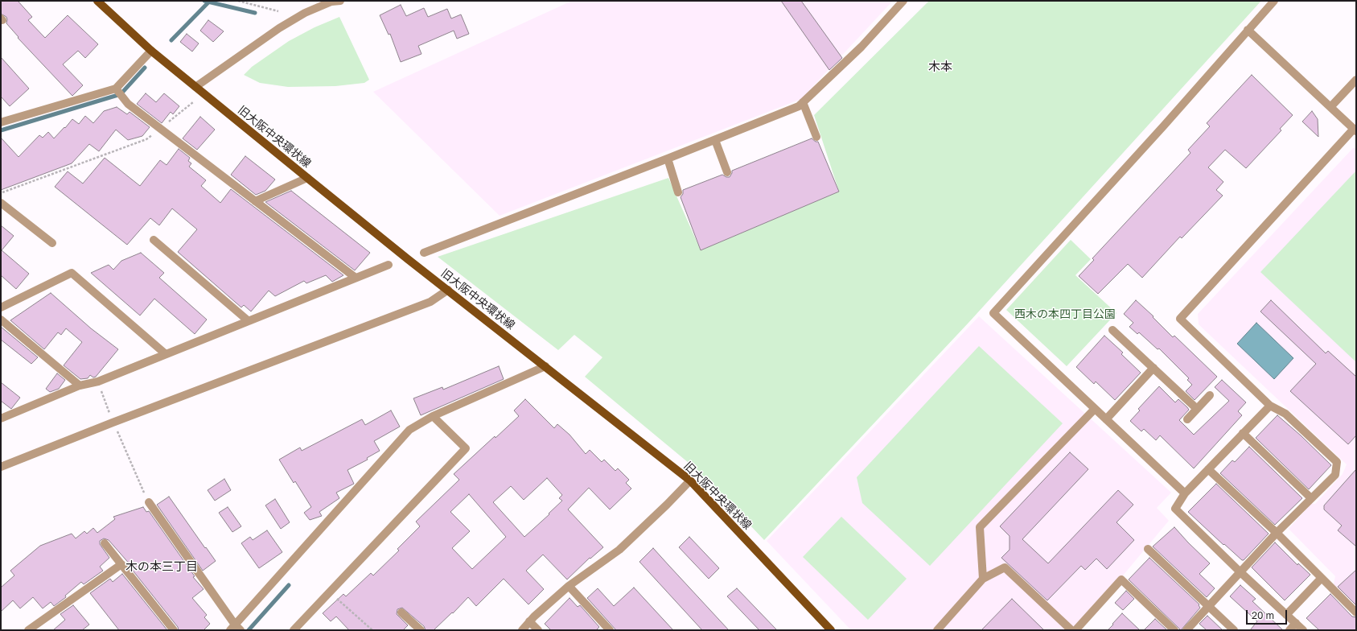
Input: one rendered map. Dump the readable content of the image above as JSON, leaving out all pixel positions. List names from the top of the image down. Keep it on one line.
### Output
{"streets":{"main road":["旧大阪中央環状線"]},"districts":["木本","木の本三丁目"],"parks":["西木の本四丁目公園"],"scale_bar":"20 m"}
